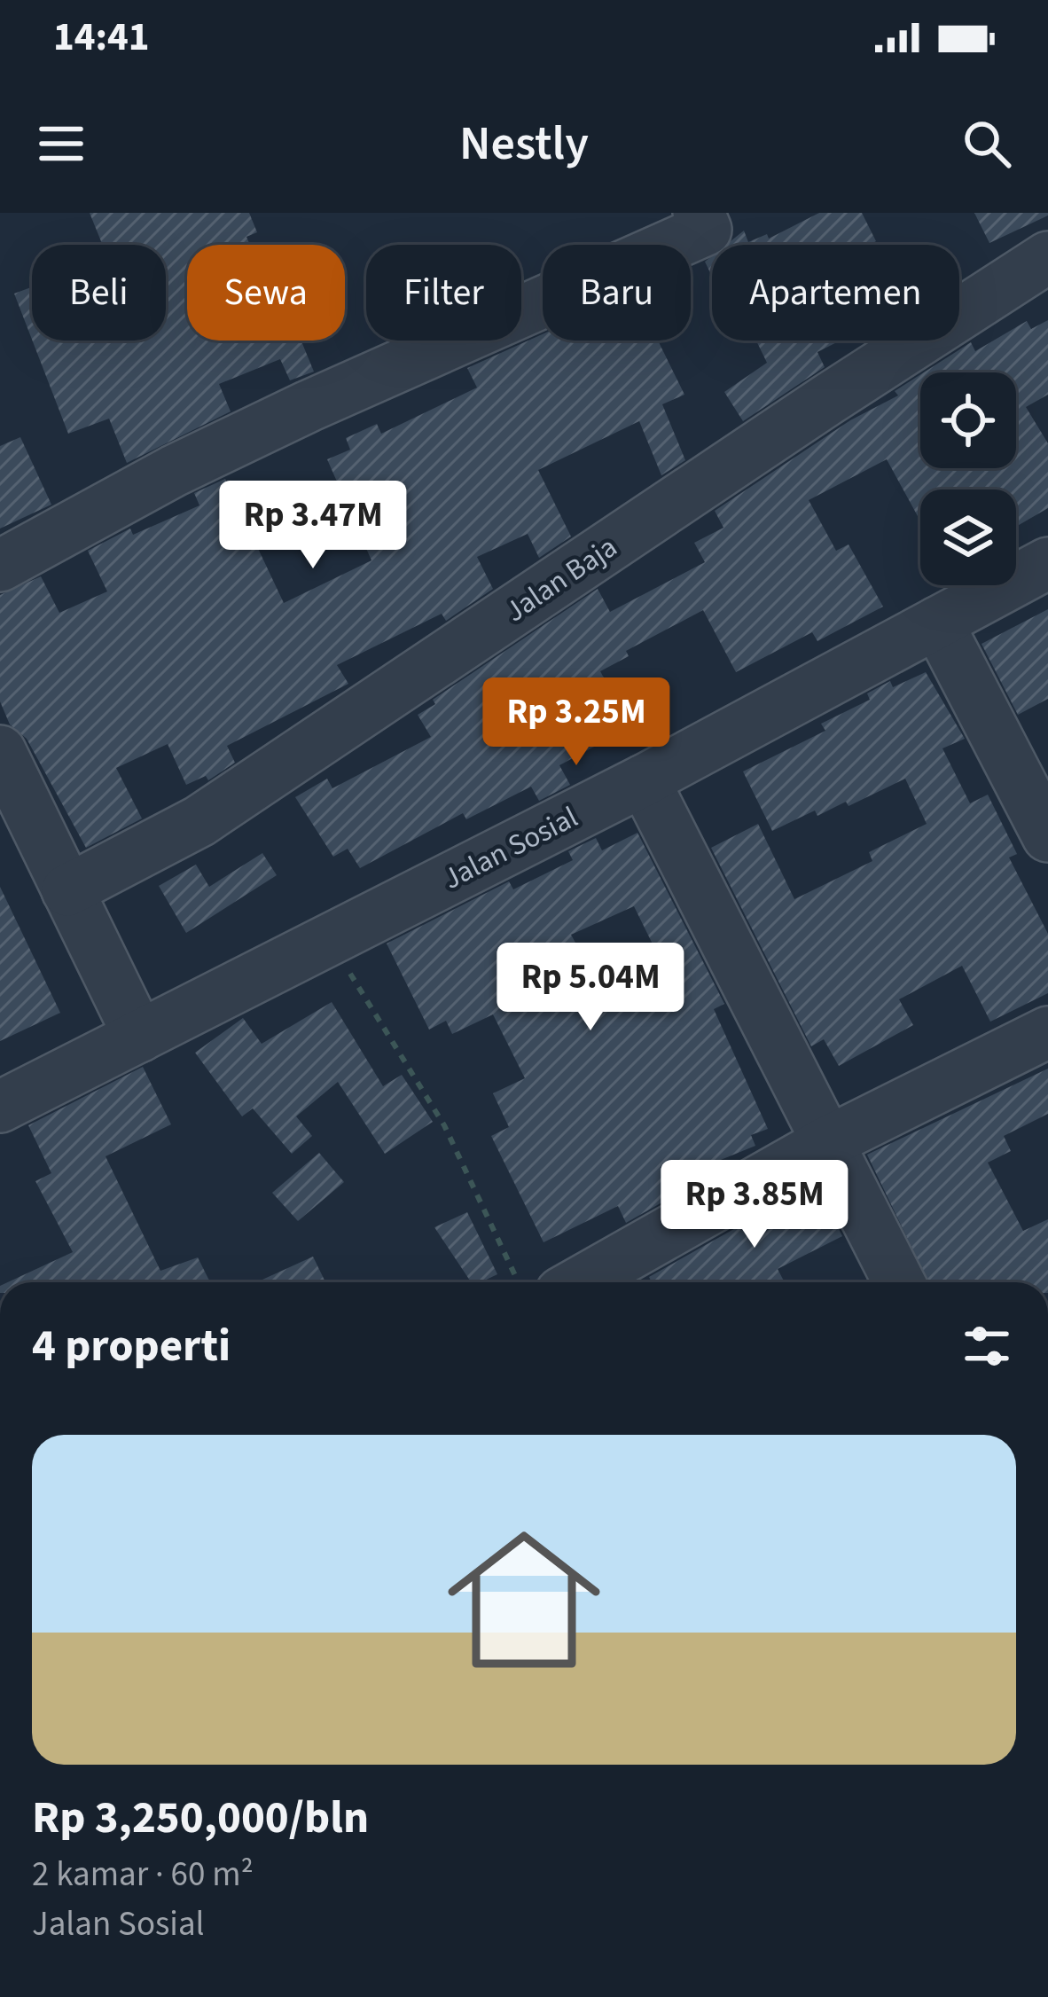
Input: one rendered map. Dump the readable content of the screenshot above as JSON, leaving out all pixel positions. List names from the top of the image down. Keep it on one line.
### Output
{"streets":{"street":["Jalan Baja","Jalan Sosial"]},"page":{"status":"14:41","header":"Nestly","chip":["Beli","Sewa","Filter","Baru","Apartemen"],"price":["Rp 3.47M","Rp 3.25M","Rp 5.04M","Rp 3.85M"],"heading":"4 properti","list":[{"name":"Rp 3,250,000/bln","note":"2 kamar · 60 m² · Jalan Sosial"}]}}
